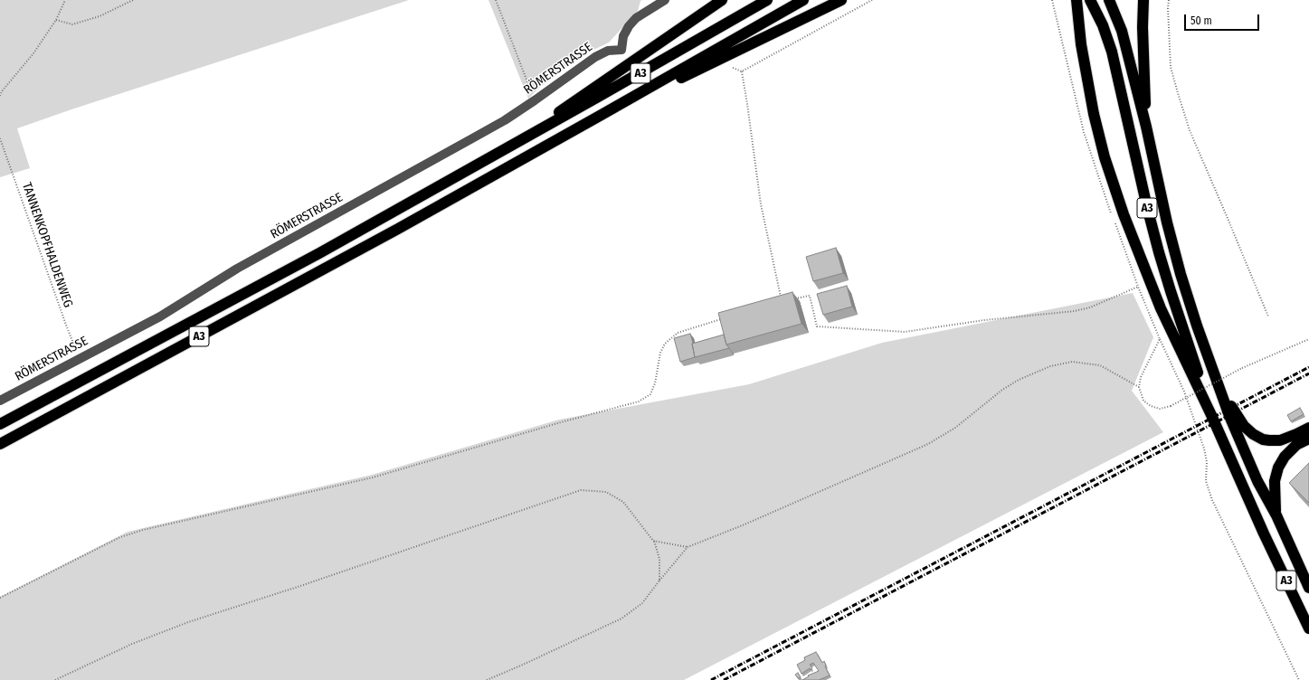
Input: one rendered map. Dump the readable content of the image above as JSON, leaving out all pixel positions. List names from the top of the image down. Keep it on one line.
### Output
{"streets":{"highway":["A3"],"street":["RÖMERSTRASSE"],"path":["TANNENKOPFHALDENWEG"]},"crossings":[["RÖMERSTRASSE","TANNENKOPFHALDENWEG"]],"scale_bar":"50 m"}
